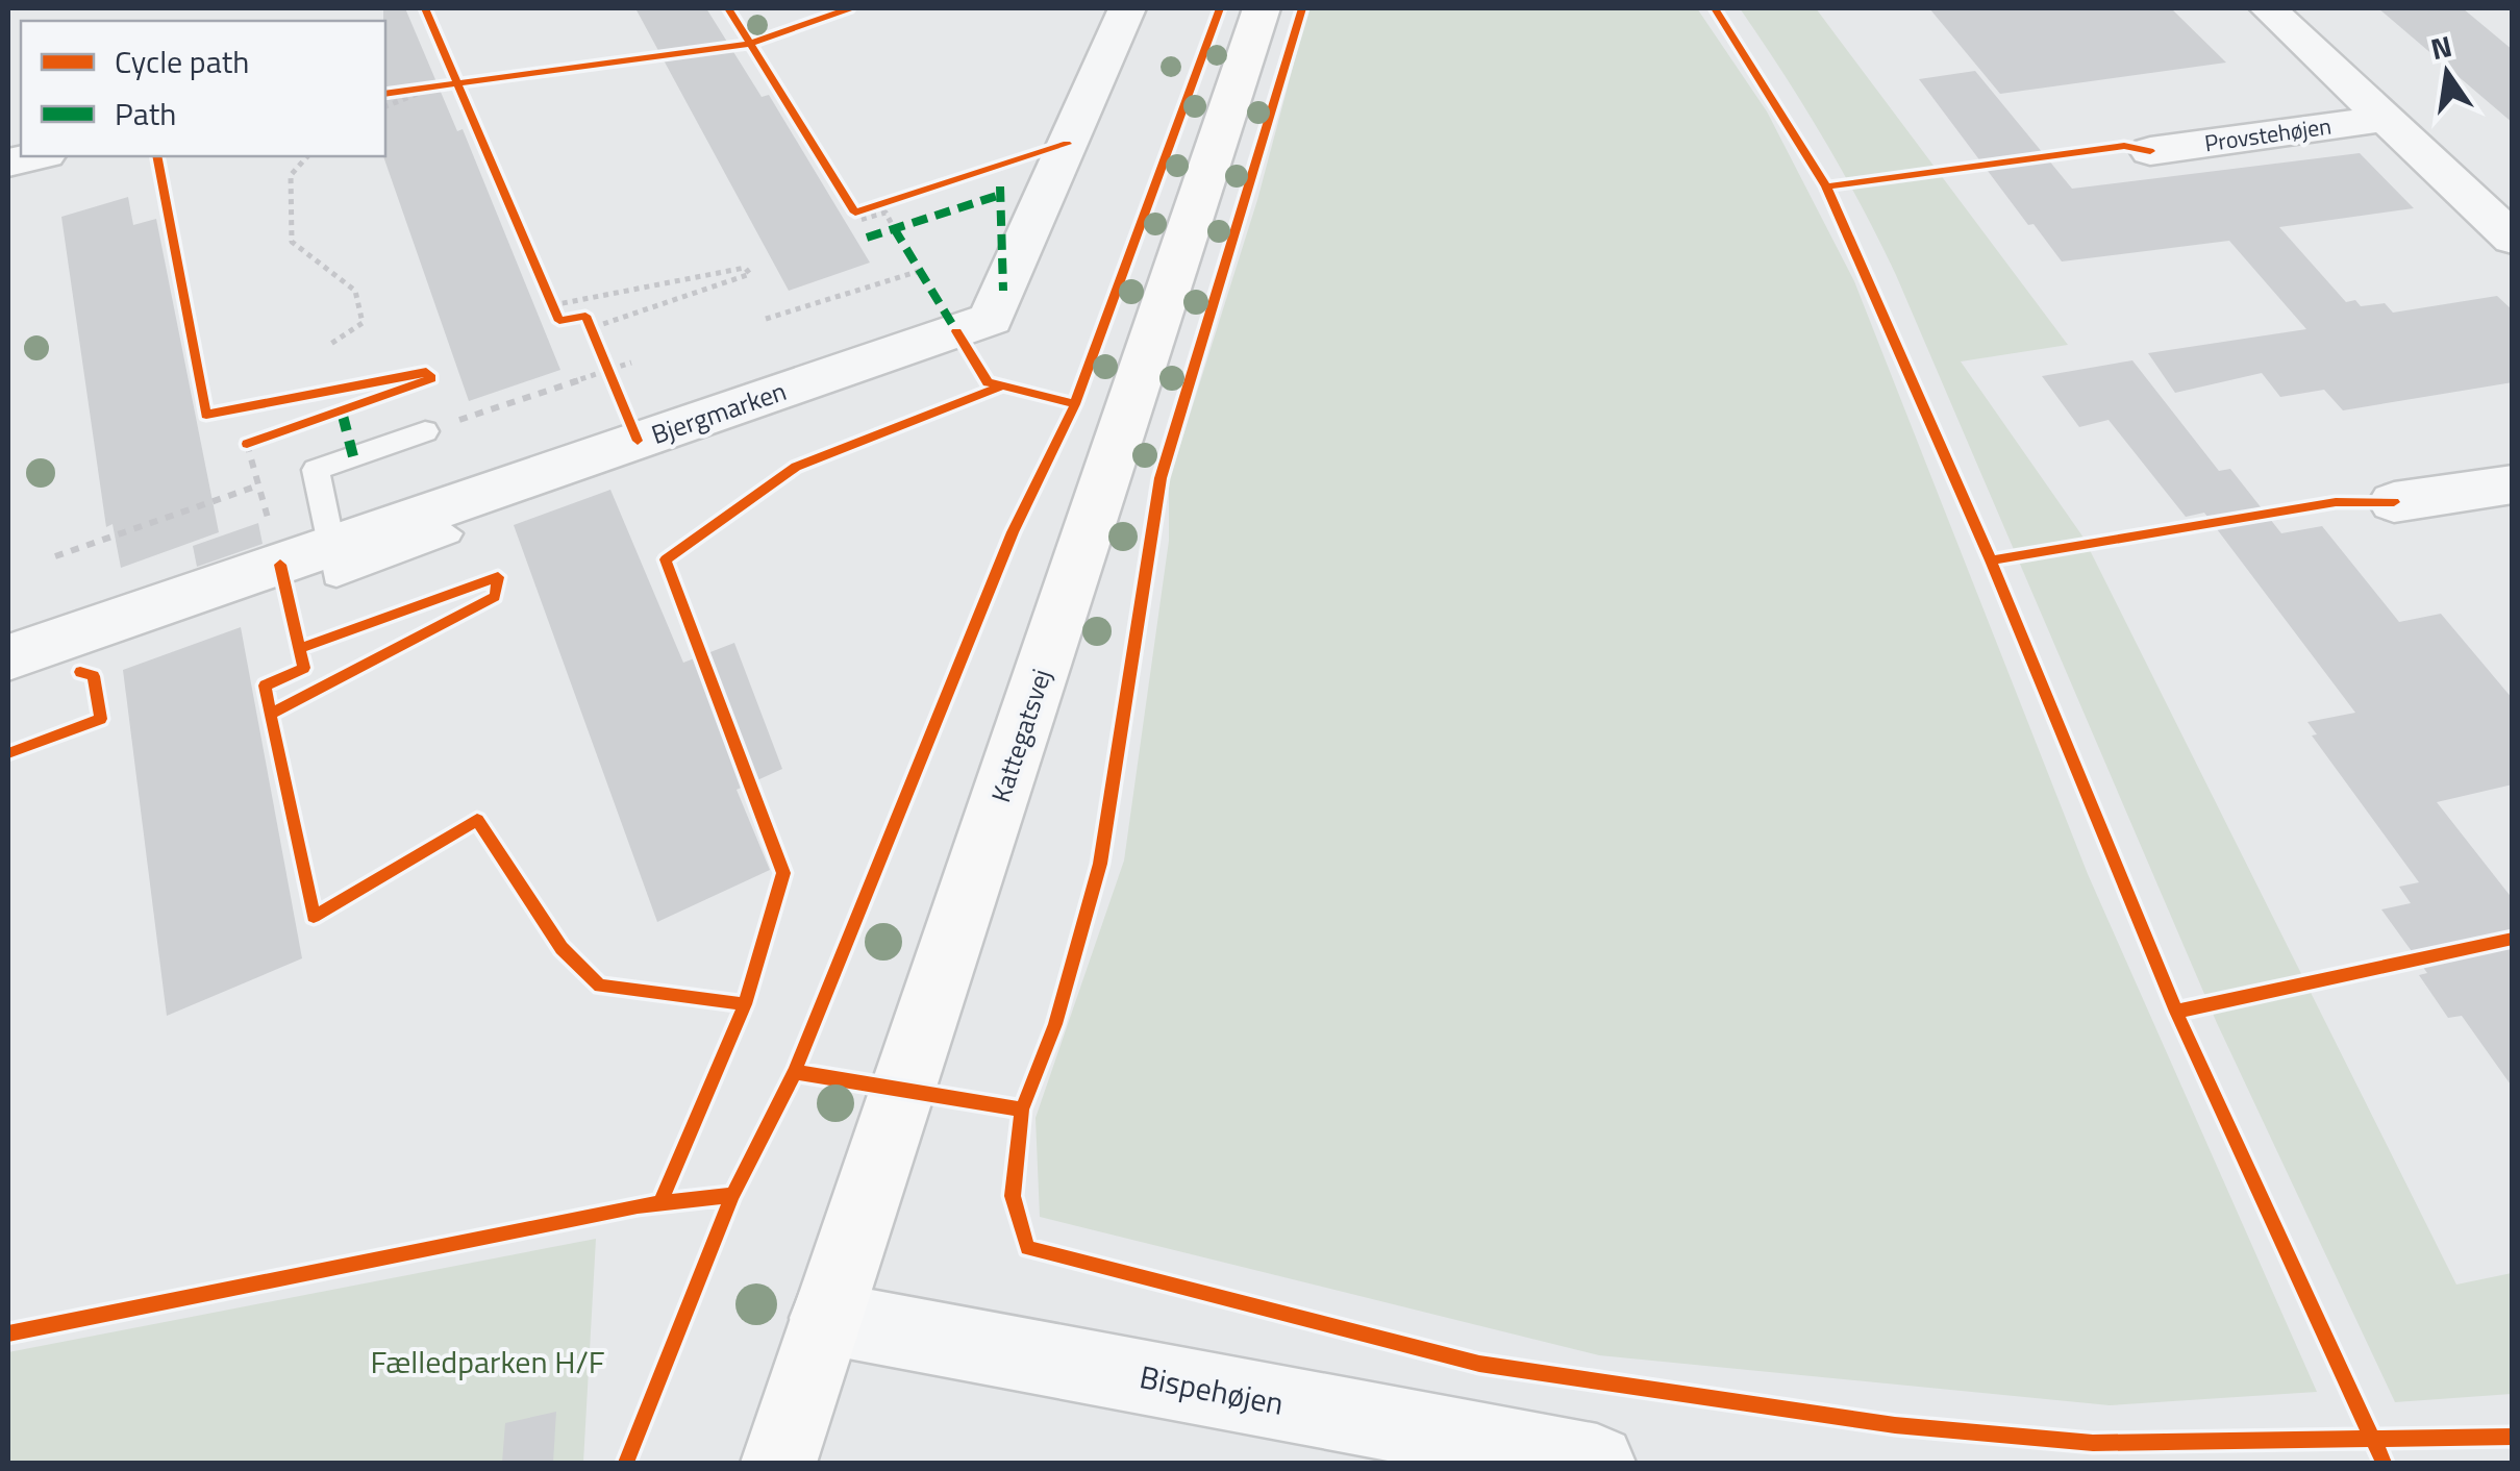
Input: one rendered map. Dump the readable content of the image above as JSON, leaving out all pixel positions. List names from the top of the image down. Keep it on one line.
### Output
{"streets":{"street":["Provstehøjen","Bjergmarken","Kattegatsvej","Bispehøjen"]},"crossings":[["Kattegatsvej","Bispehøjen"]],"parks":["Fælledparken H/F"],"legend":["Cycle path","Path"],"north":"top"}
